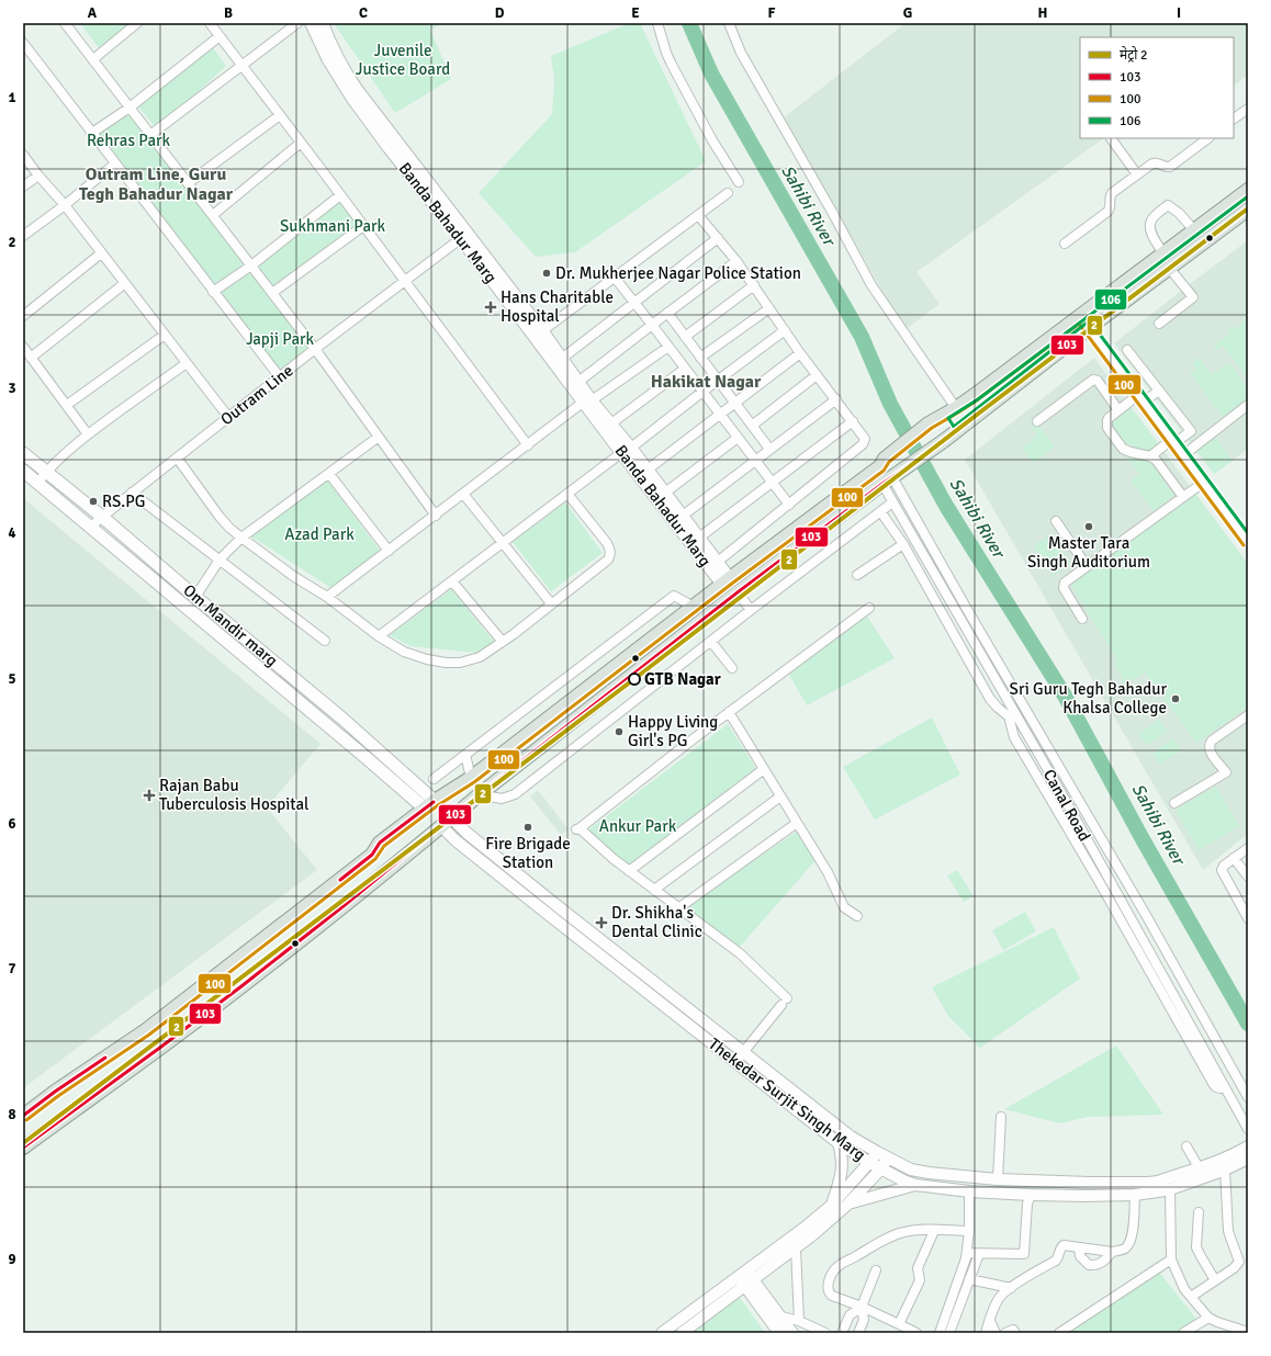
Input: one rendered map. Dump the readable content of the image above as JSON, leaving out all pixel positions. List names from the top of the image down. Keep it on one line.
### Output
{"streets":{"main road":["Om Mandir marg"],"street":["Banda Bahadur Marg","Outram Line","Canal Road","Thekedar Surjit Singh Marg"]},"crossings":[["Banda Bahadur Marg","Outram Line"],["Outram Line","Om Mandir marg"]],"districts":["Outram Line, Guru Tegh Bahadur Nagar","Hakikat Nagar"],"water":["Sahibi River"],"parks":["Juvenile Justice Board","Rehras Park","Sukhmani Park","Japji Park","Azad Park","Ankur Park"],"places":{"other":["Dr. Mukherjee Nagar Police Station","RS.PG","Master Tara Singh Auditorium","GTB Nagar","Sri Guru Tegh Bahadur Khalsa College","Happy Living Girl's PG","Fire Brigade Station"],"health":["Hans Charitable Hospital","Rajan Babu Tuberculosis Hospital","Dr. Shikha's Dental Clinic"]},"lines":["transit line 106","metro line 2","transit line 103","transit line 100"],"legend":["मेट्रो 2","103","100","106"],"grid":{"columns":["A","B","C","D","E","F","G","H","I"],"rows":["1","2","3","4","5","6","7","8","9"]}}
